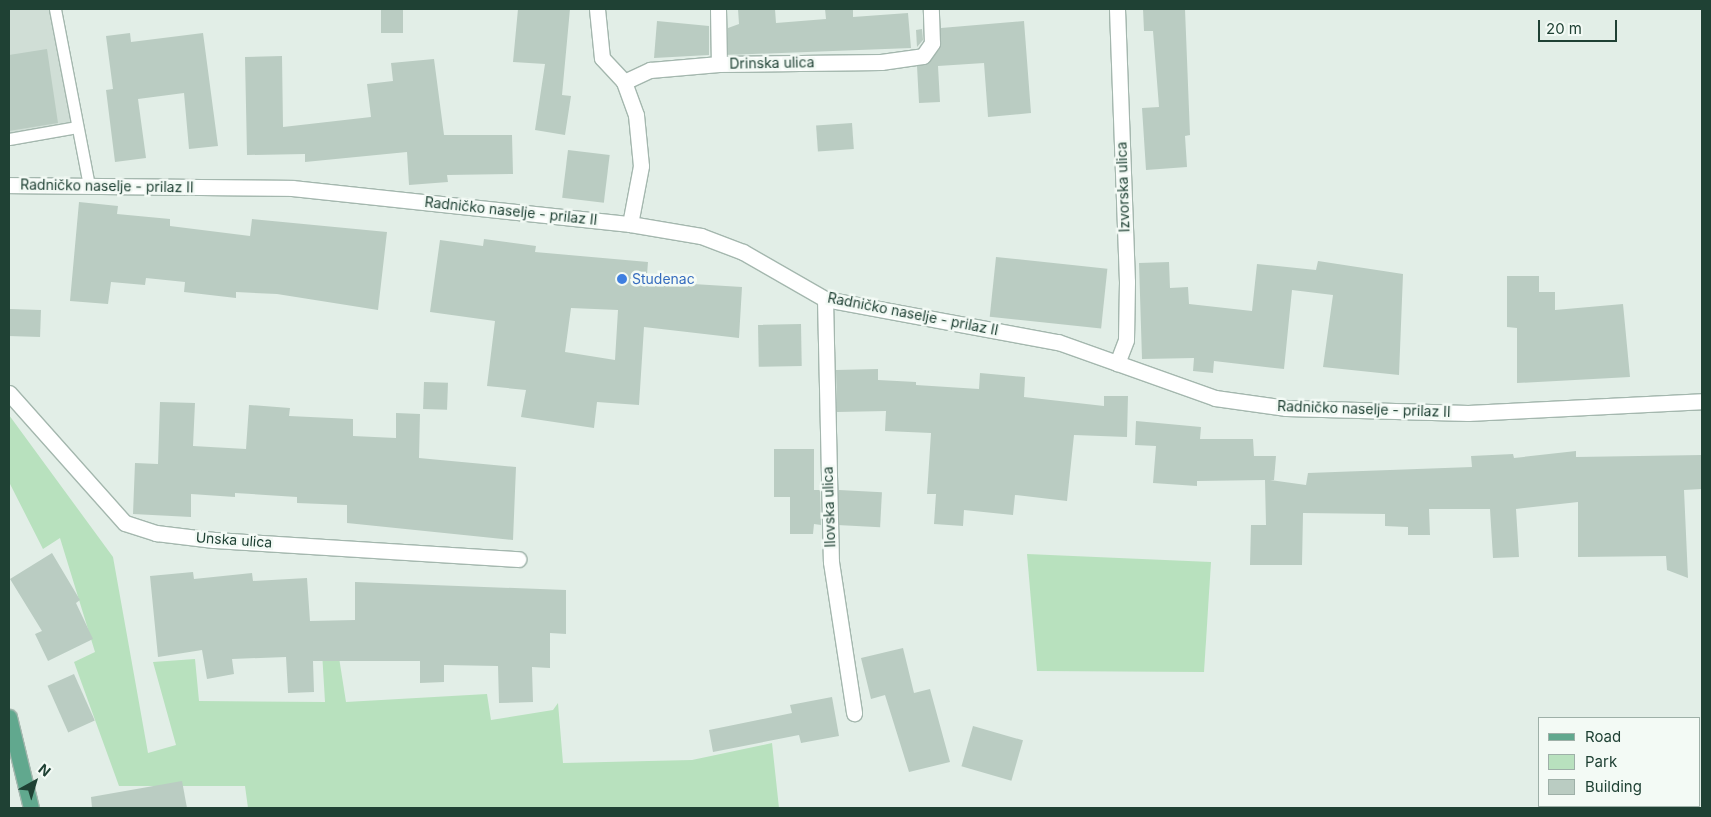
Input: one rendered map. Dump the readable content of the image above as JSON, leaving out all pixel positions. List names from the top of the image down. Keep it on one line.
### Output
{"streets":{"street":["Drinska ulica","Radničko naselje - prilaz II","Izvorska ulica","Ilovska ulica","Unska ulica"]},"crossings":[["Radničko naselje - prilaz II","Izvorska ulica"],["Radničko naselje - prilaz II","Ilovska ulica"]],"places":["Studenac"],"legend":["Road","Park","Building"],"scale_bar":"20 m","north":"top right"}
